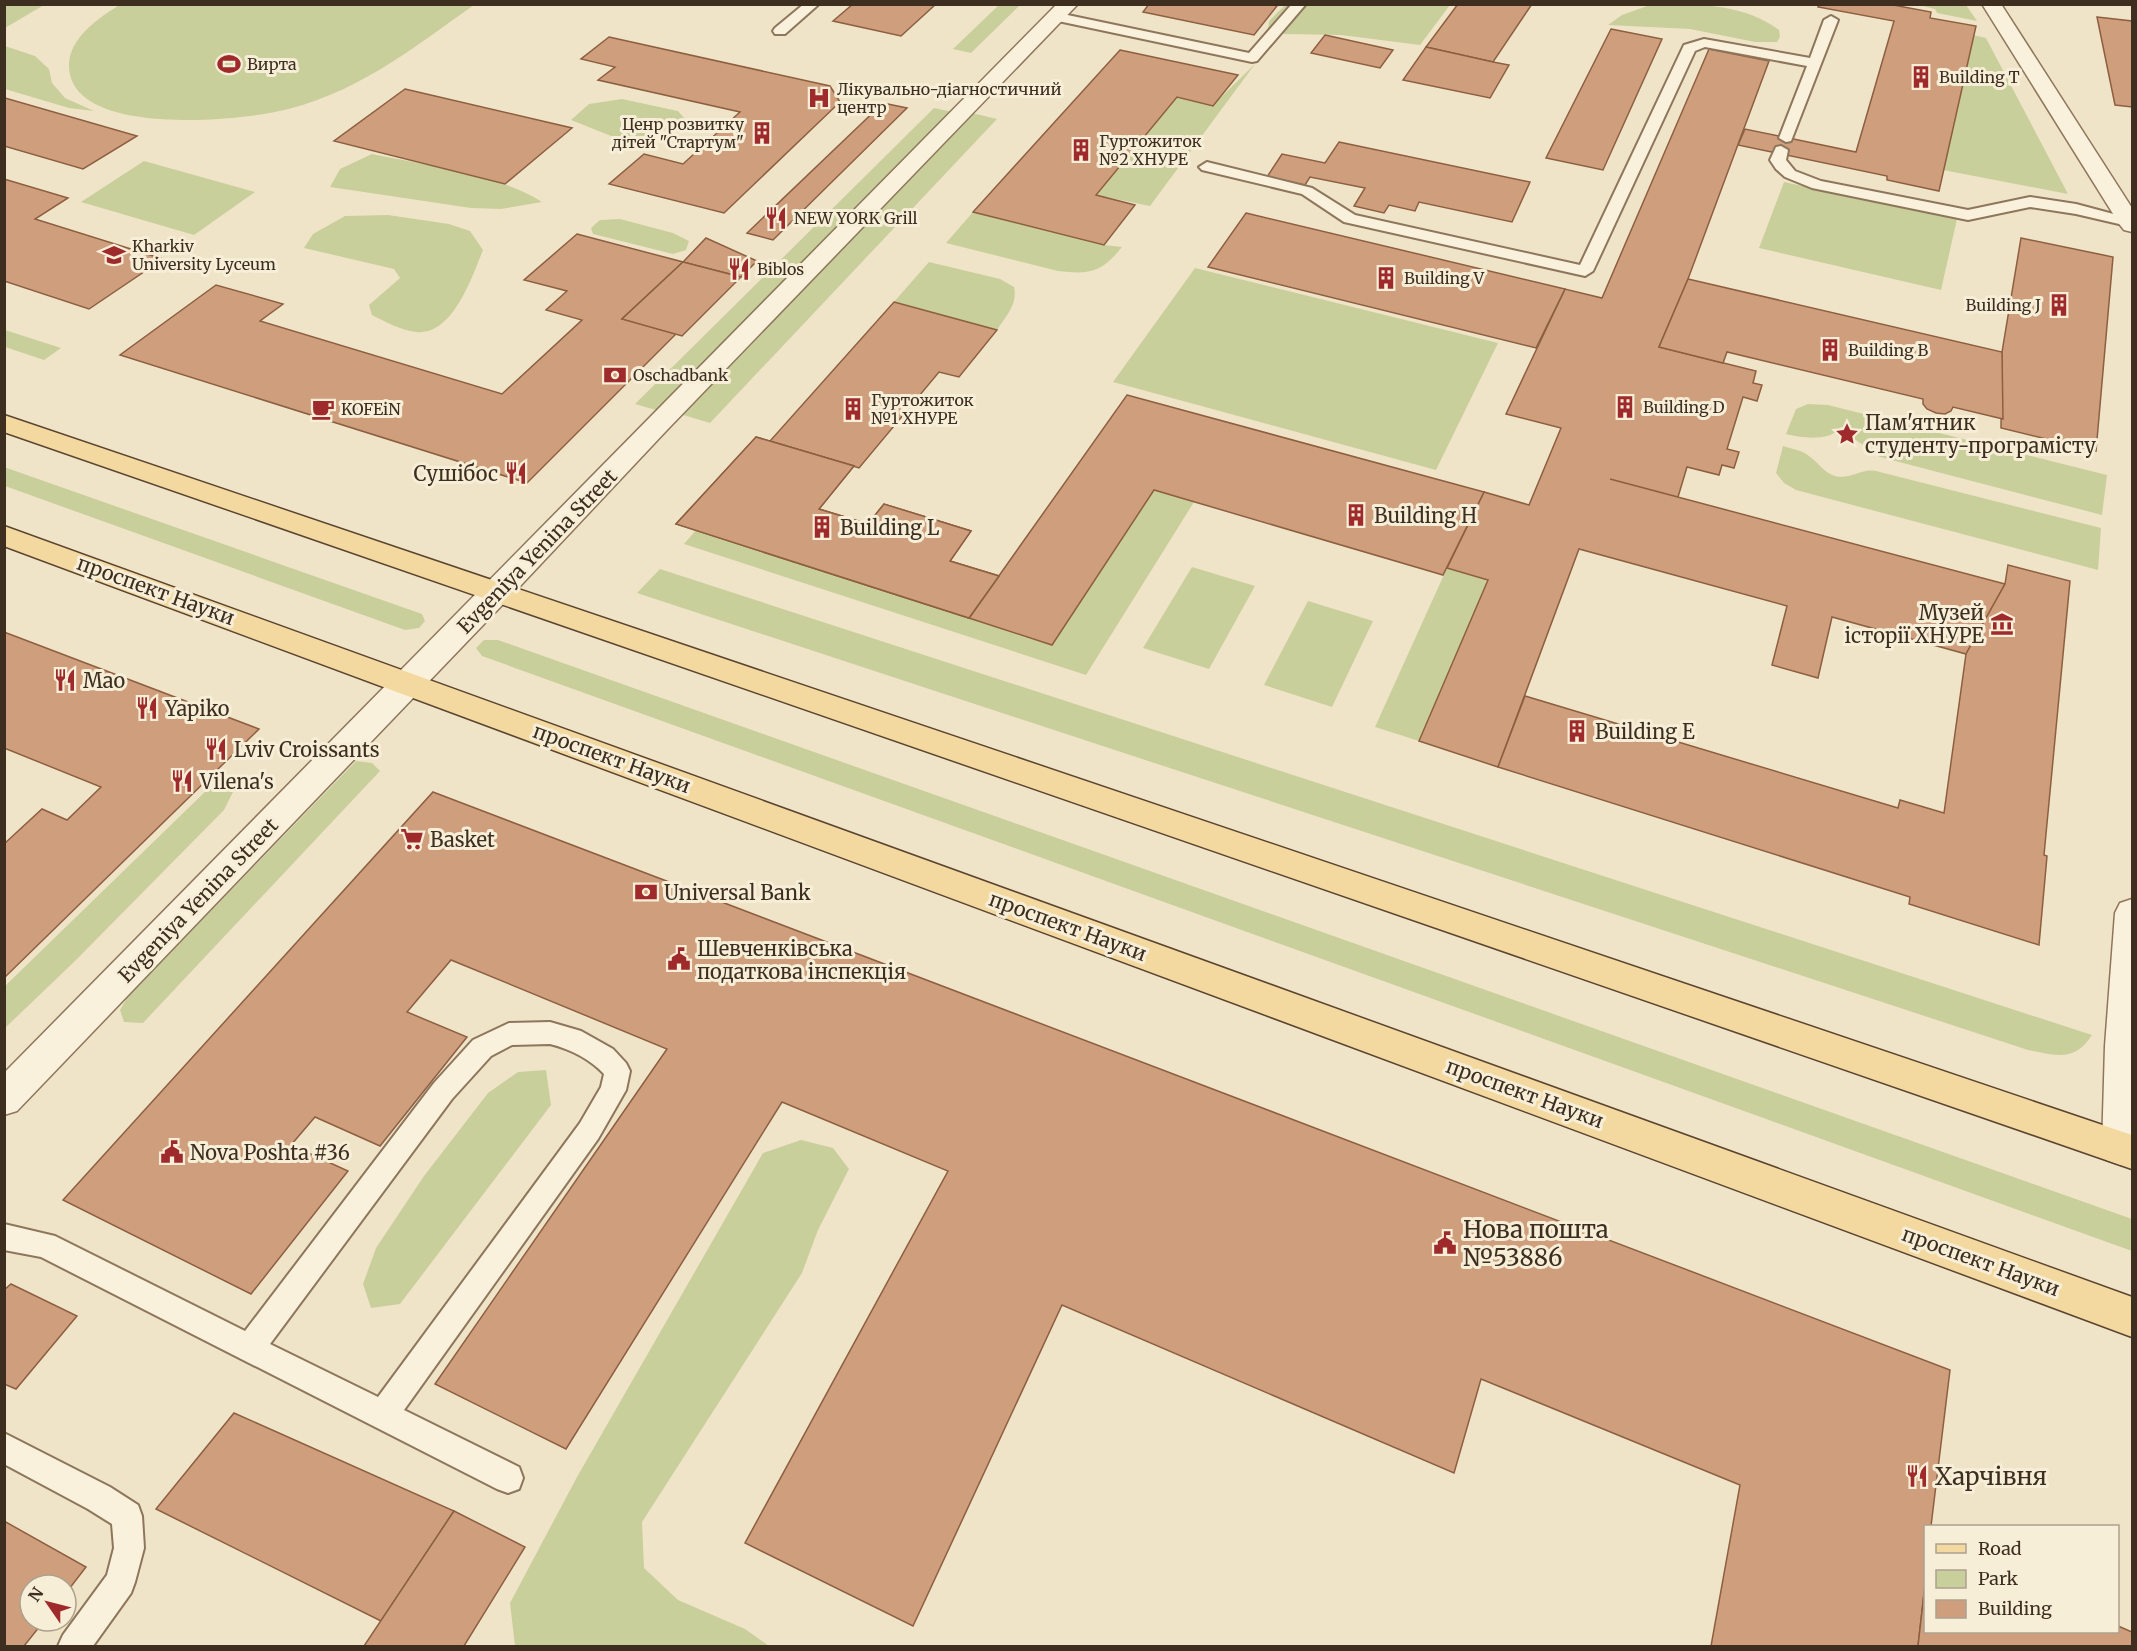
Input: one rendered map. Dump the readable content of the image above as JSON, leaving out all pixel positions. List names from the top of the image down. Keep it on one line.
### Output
{"streets":{"main road":["проспект Науки"],"street":["Evgeniya Yenina Street"]},"crossings":[["Evgeniya Yenina Street","проспект Науки"]],"places":{"sports":["Вирта"],"building":["Building T","Ценр розвитку дітей \"Стартум\"","Гуртожиток №2 ХНУРЕ","Building V","Building J","Building B","Building D","Гуртожиток №1 ХНУРЕ","Building H","Building L","Building E"],"hospital":["Лікувально-діагностичний центр"],"restaurant":["NEW YORK Grill","Biblos","Сушібос","Мао","Yapiko","Lviv Croissants","Vilena's","Харчівня"],"school or university":["Kharkiv University Lyceum"],"bank":["Oschadbank","Universal Bank"],"cafe":["KOFEiN"],"place":["Пам'ятник студенту-програмісту"],"museum":["Музей історії ХНУРЕ"],"supermarket":["Basket"],"public building":["Шевченківська податкова інспекція","Nova Poshta #36","Нова пошта №53886"]},"legend":["Road","Park","Building"],"north":"top left"}
